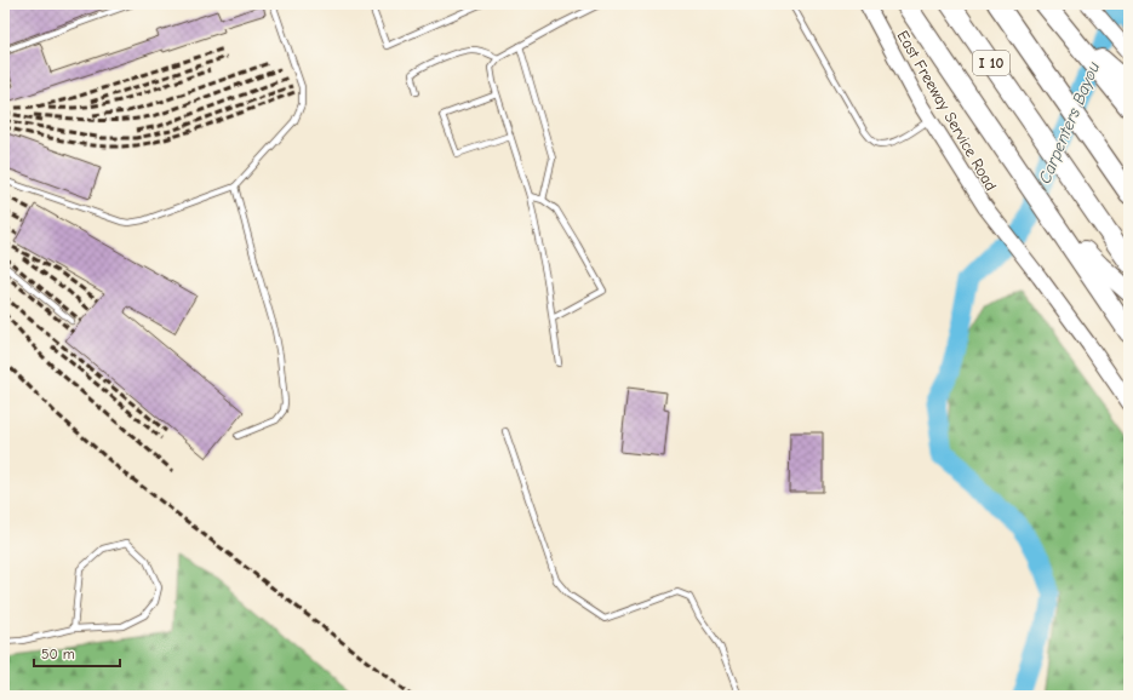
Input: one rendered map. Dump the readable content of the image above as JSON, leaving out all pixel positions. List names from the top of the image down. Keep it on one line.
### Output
{"streets":{"highway":["I 10"],"main road":["East Freeway Service Road"]},"water":["Carpenters Bayou"],"scale_bar":"50 m"}
